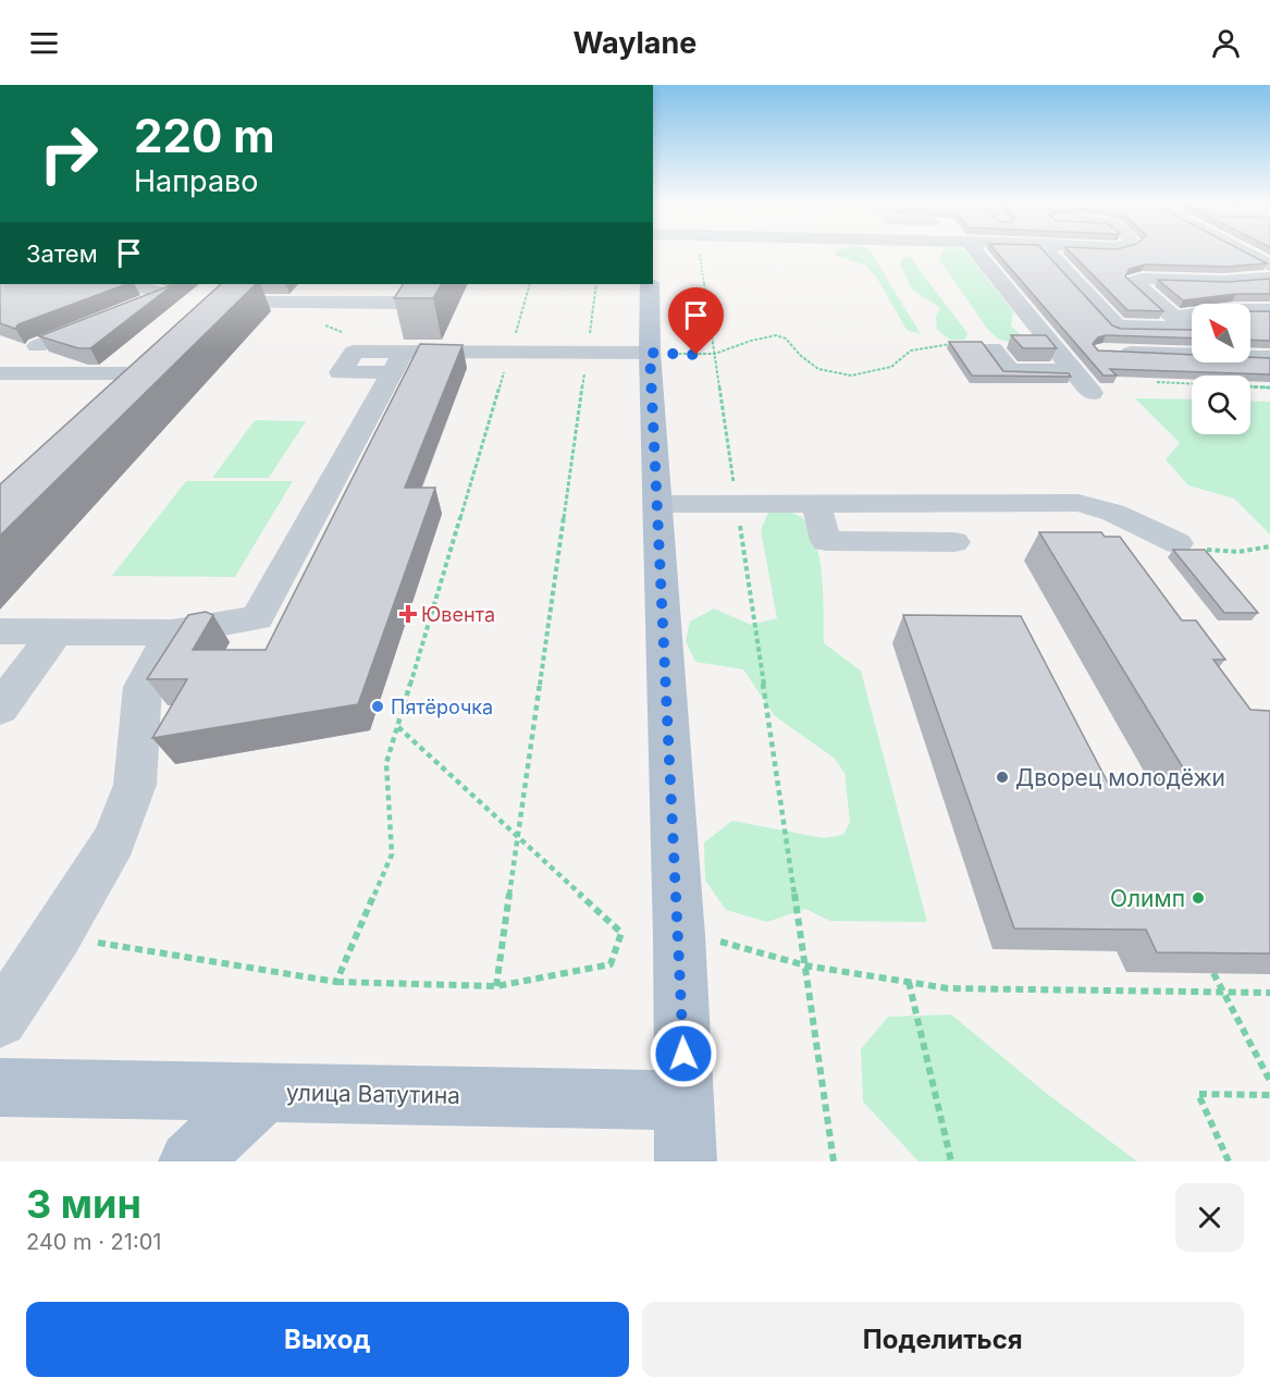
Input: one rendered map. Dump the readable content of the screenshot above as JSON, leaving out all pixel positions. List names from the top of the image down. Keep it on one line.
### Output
{"streets":{"main road":["улица Ватутина"]},"places":{"health":["Ювента"],"other":["Пятёрочка","Дворец молодёжи","Олимп"]},"north":"top left","page":{"header":"Waylane","turn":["220 m","Направо"],"then":"Затем","heading":["3 мин","240 m · 21:01"],"buttons":["Выход","Поделиться"]}}
